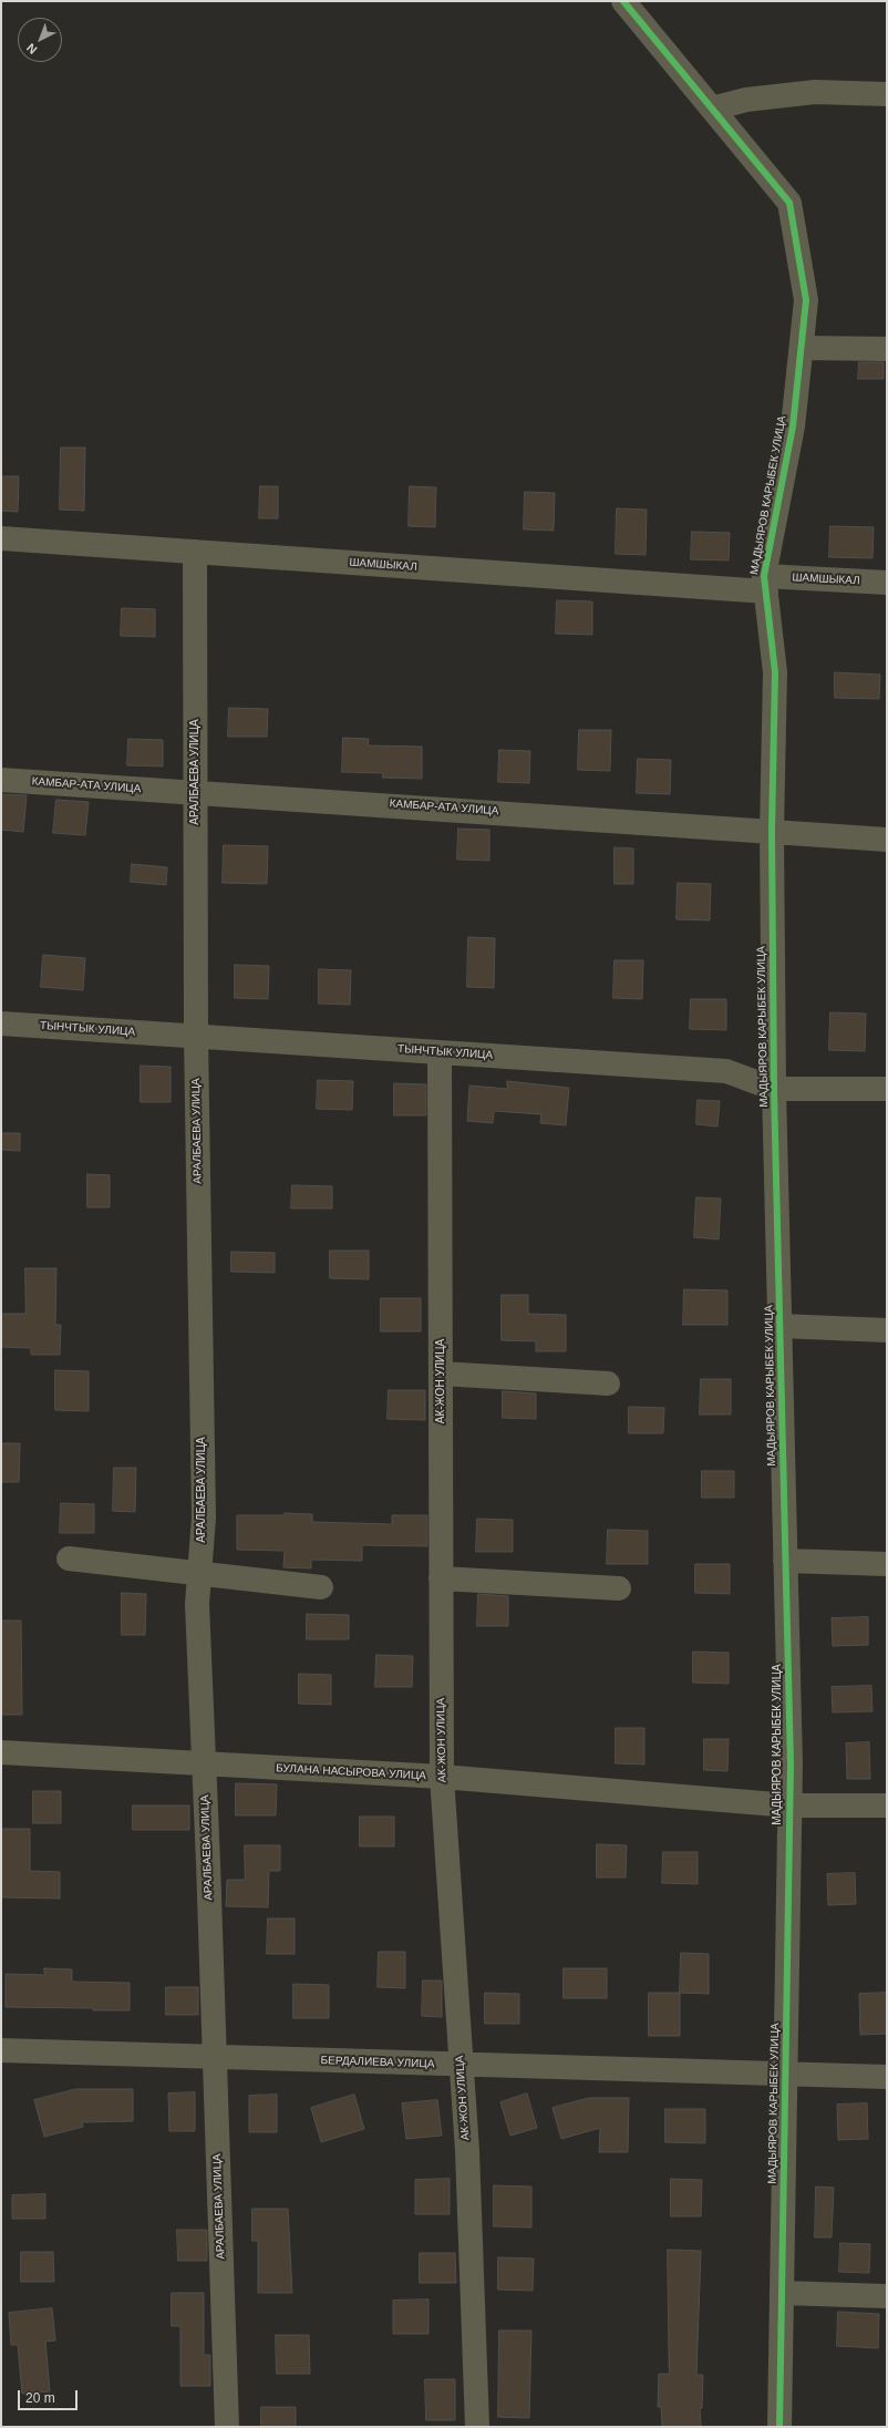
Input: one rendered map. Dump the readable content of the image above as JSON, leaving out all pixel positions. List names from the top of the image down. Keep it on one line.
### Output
{"streets":{"street":["МАДЫЯРОВ КАРЫБЕК УЛИЦА","ШАМШЫКАЛ","АРАЛБАЕВА УЛИЦА","КАМБАР-АТА УЛИЦА","ТЫНЧТЫК УЛИЦА","АК-ЖОН УЛИЦА","БУЛАНА НАСЫРОВА УЛИЦА","БЕРДАЛИЕВА УЛИЦА"]},"crossings":[["МАДЫЯРОВ КАРЫБЕК УЛИЦА","ШАМШЫКАЛ"],["МАДЫЯРОВ КАРЫБЕК УЛИЦА","КАМБАР-АТА УЛИЦА"],["МАДЫЯРОВ КАРЫБЕК УЛИЦА","ТЫНЧТЫК УЛИЦА"],["МАДЫЯРОВ КАРЫБЕК УЛИЦА","БУЛАНА НАСЫРОВА УЛИЦА"],["МАДЫЯРОВ КАРЫБЕК УЛИЦА","БЕРДАЛИЕВА УЛИЦА"],["ШАМШЫКАЛ","АРАЛБАЕВА УЛИЦА"],["АРАЛБАЕВА УЛИЦА","КАМБАР-АТА УЛИЦА"],["АРАЛБАЕВА УЛИЦА","ТЫНЧТЫК УЛИЦА"],["АРАЛБАЕВА УЛИЦА","БУЛАНА НАСЫРОВА УЛИЦА"],["АРАЛБАЕВА УЛИЦА","БЕРДАЛИЕВА УЛИЦА"],["ТЫНЧТЫК УЛИЦА","АК-ЖОН УЛИЦА"],["АК-ЖОН УЛИЦА","БУЛАНА НАСЫРОВА УЛИЦА"],["АК-ЖОН УЛИЦА","БЕРДАЛИЕВА УЛИЦА"]],"scale_bar":"20 m","north":"bottom left"}
